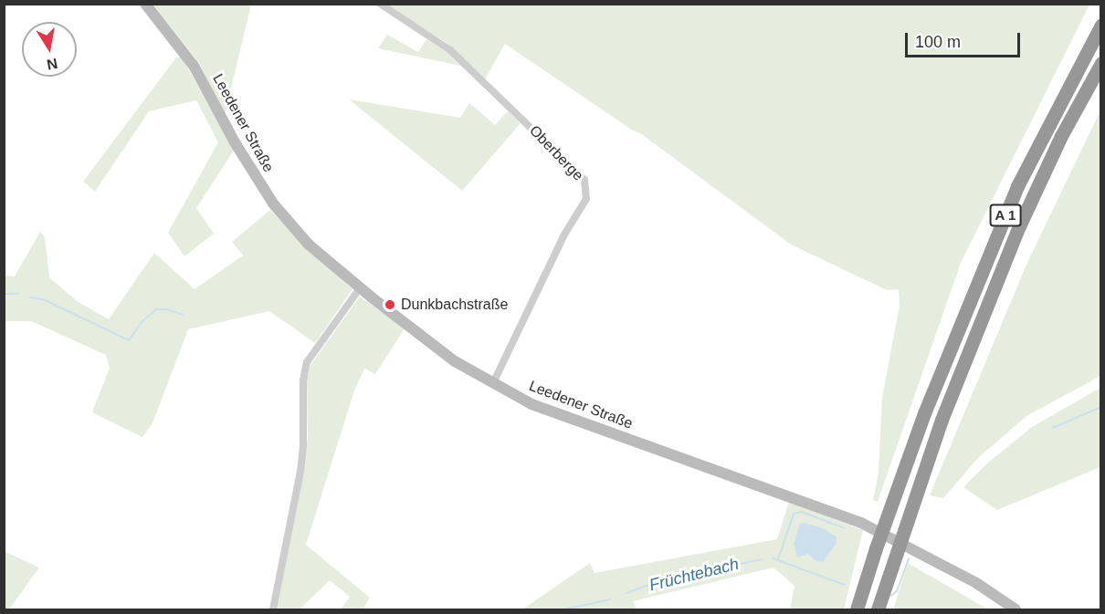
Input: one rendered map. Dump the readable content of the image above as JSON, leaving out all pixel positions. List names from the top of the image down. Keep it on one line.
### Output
{"streets":{"highway":["A 1"],"street":["Leedener Straße","Oberberge"]},"crossings":[["Leedener Straße","Oberberge"]],"water":["Früchtebach"],"places":["Dunkbachstraße"],"scale_bar":"100 m","north":"bottom"}
